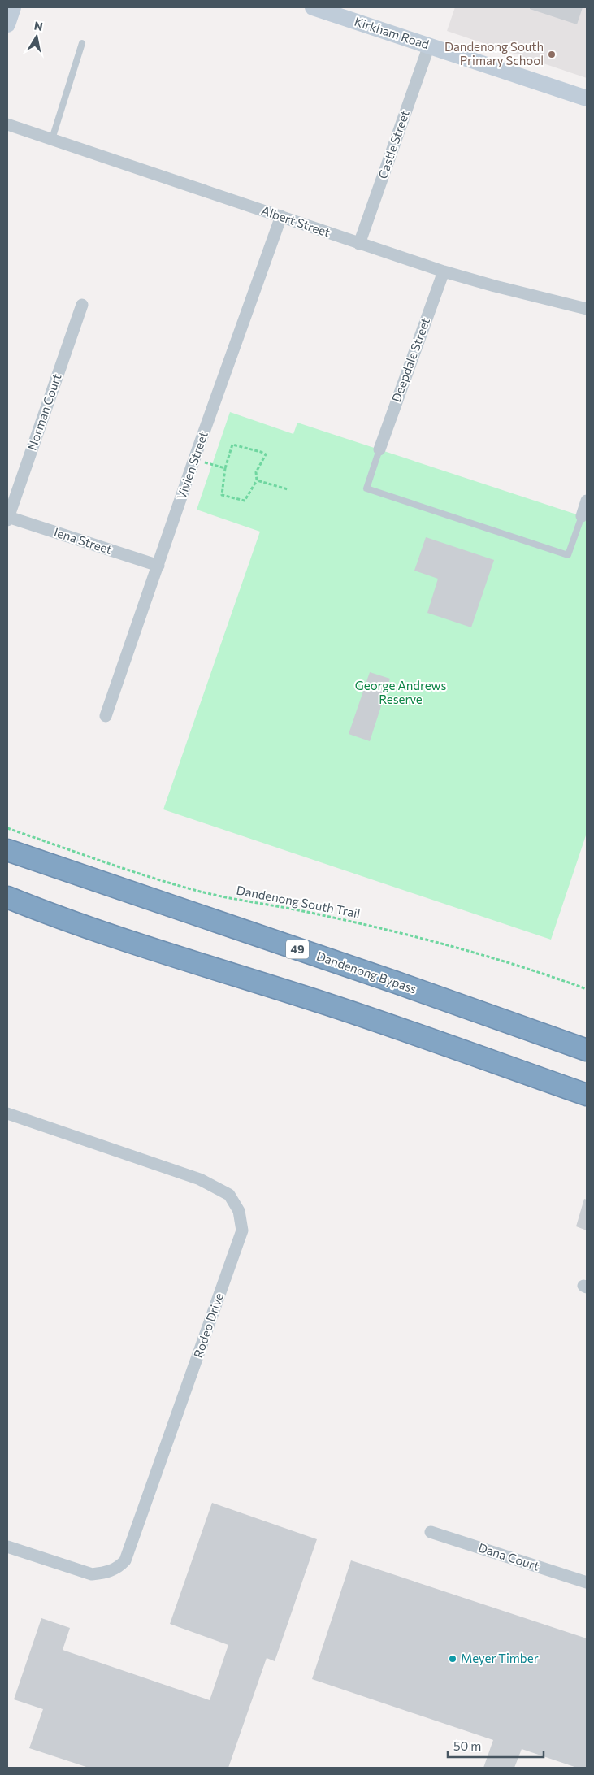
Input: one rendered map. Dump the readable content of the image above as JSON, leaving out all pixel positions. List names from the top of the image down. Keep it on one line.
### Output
{"streets":{"highway":["49","Dandenong Bypass"],"street":["Kirkham Road","Castle Street","Albert Street","Deepdale Street","Norman Court","Vivien Street","Iena Street","Rodeo Drive","Dana Court"],"path":["Dandenong South Trail"]},"crossings":[["Kirkham Road","Castle Street"],["Castle Street","Albert Street"],["Albert Street","Deepdale Street"],["Albert Street","Vivien Street"],["Norman Court","Iena Street"],["Vivien Street","Iena Street"]],"parks":["George Andrews Reserve"],"places":["Dandenong South Primary School","Meyer Timber"],"scale_bar":"50 m","north":"top"}
